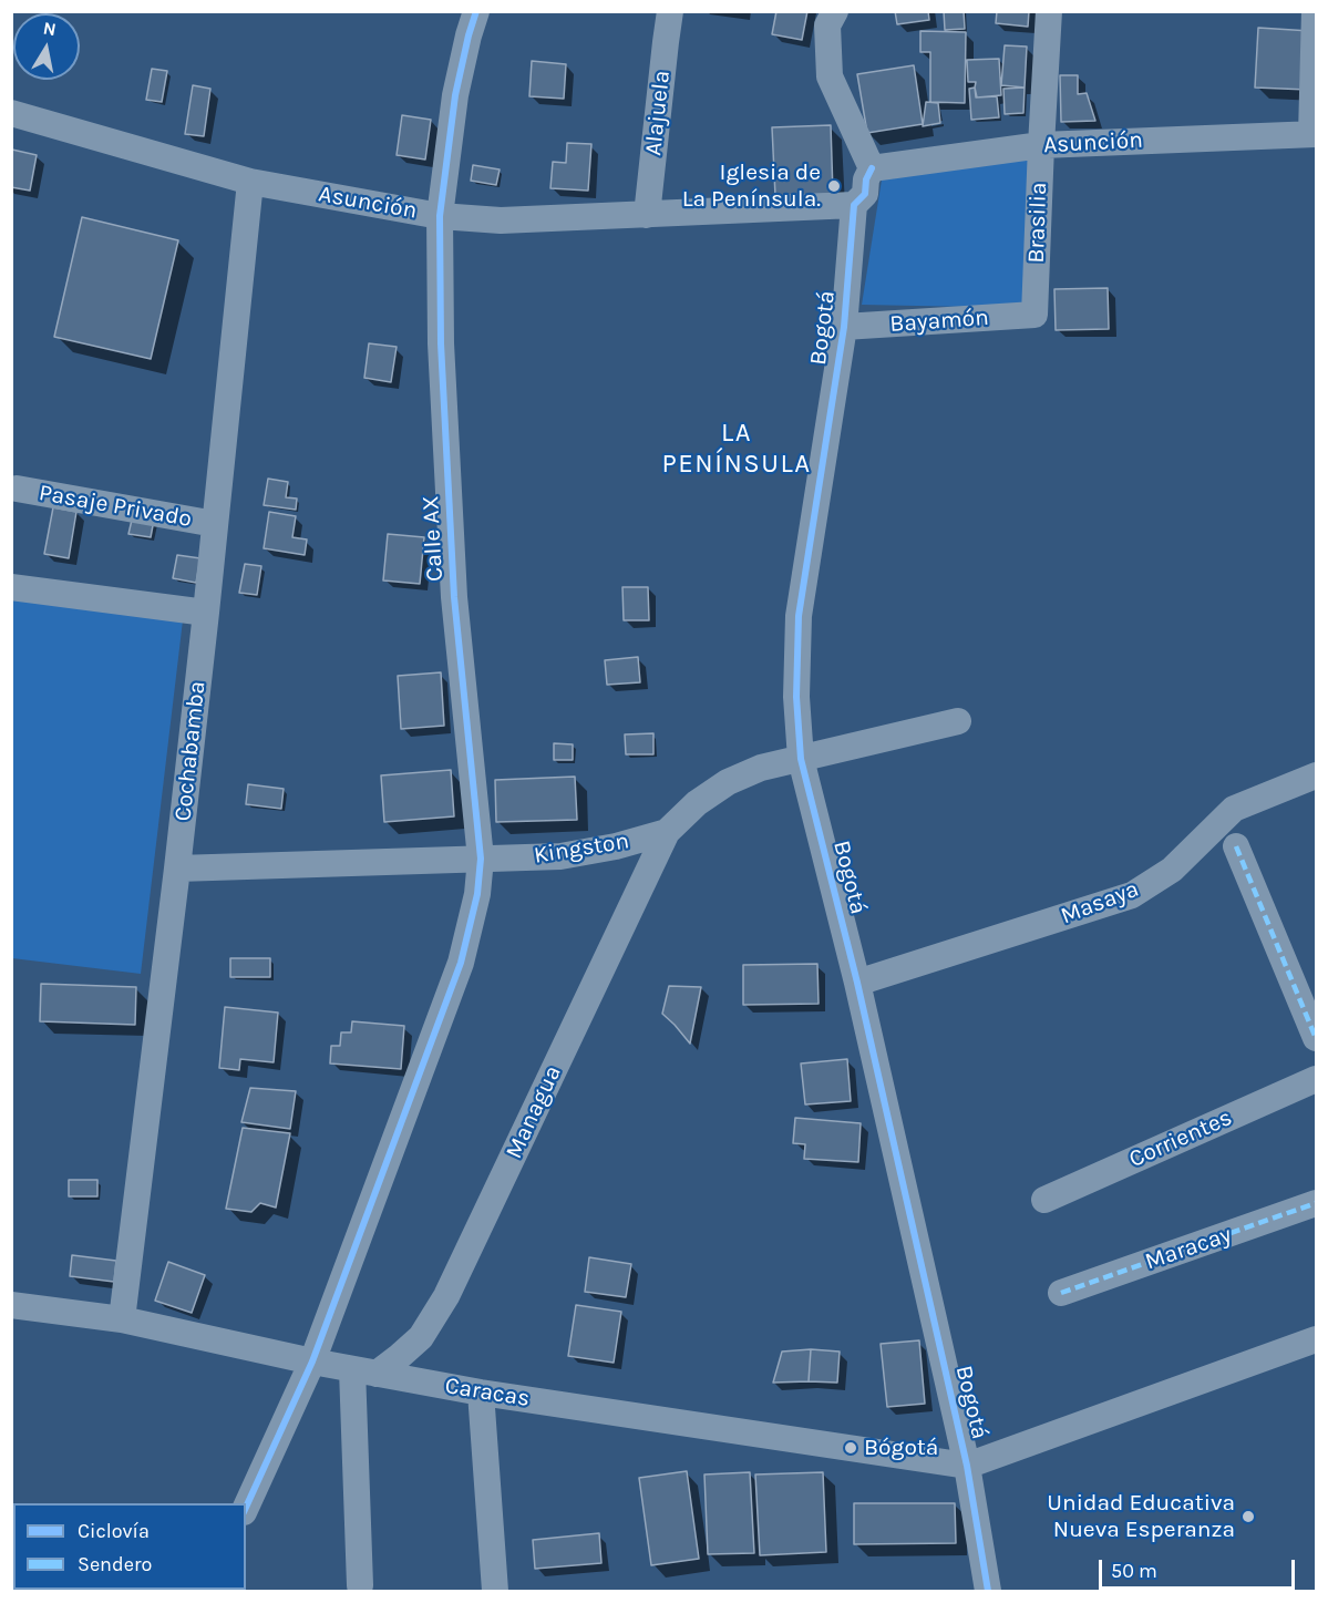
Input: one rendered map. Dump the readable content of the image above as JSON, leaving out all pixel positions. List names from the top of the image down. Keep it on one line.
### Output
{"streets":{"street":["Alajuela","Asunción","Brasilia","Bayamón","Bogotá","Pasaje Privado","Calle AX","Cochabamba","Kingston","Masaya","Managua","Corrientes","Maracay","Caracas"]},"crossings":[["Alajuela","Asunción"],["Asunción","Brasilia"],["Asunción","Bogotá"],["Asunción","Calle AX"],["Asunción","Cochabamba"],["Brasilia","Bayamón"],["Bayamón","Bogotá"],["Bogotá","Kingston"],["Bogotá","Masaya"],["Bogotá","Caracas"],["Pasaje Privado","Cochabamba"],["Calle AX","Kingston"],["Calle AX","Caracas"],["Cochabamba","Kingston"],["Cochabamba","Caracas"],["Kingston","Managua"],["Managua","Caracas"]],"districts":["LA PENÍNSULA"],"places":["Iglesia de La Península.","Bógotá","Unidad Educativa Nueva Esperanza"],"legend":["Ciclovía","Sendero"],"scale_bar":"50 m","north":"top"}
